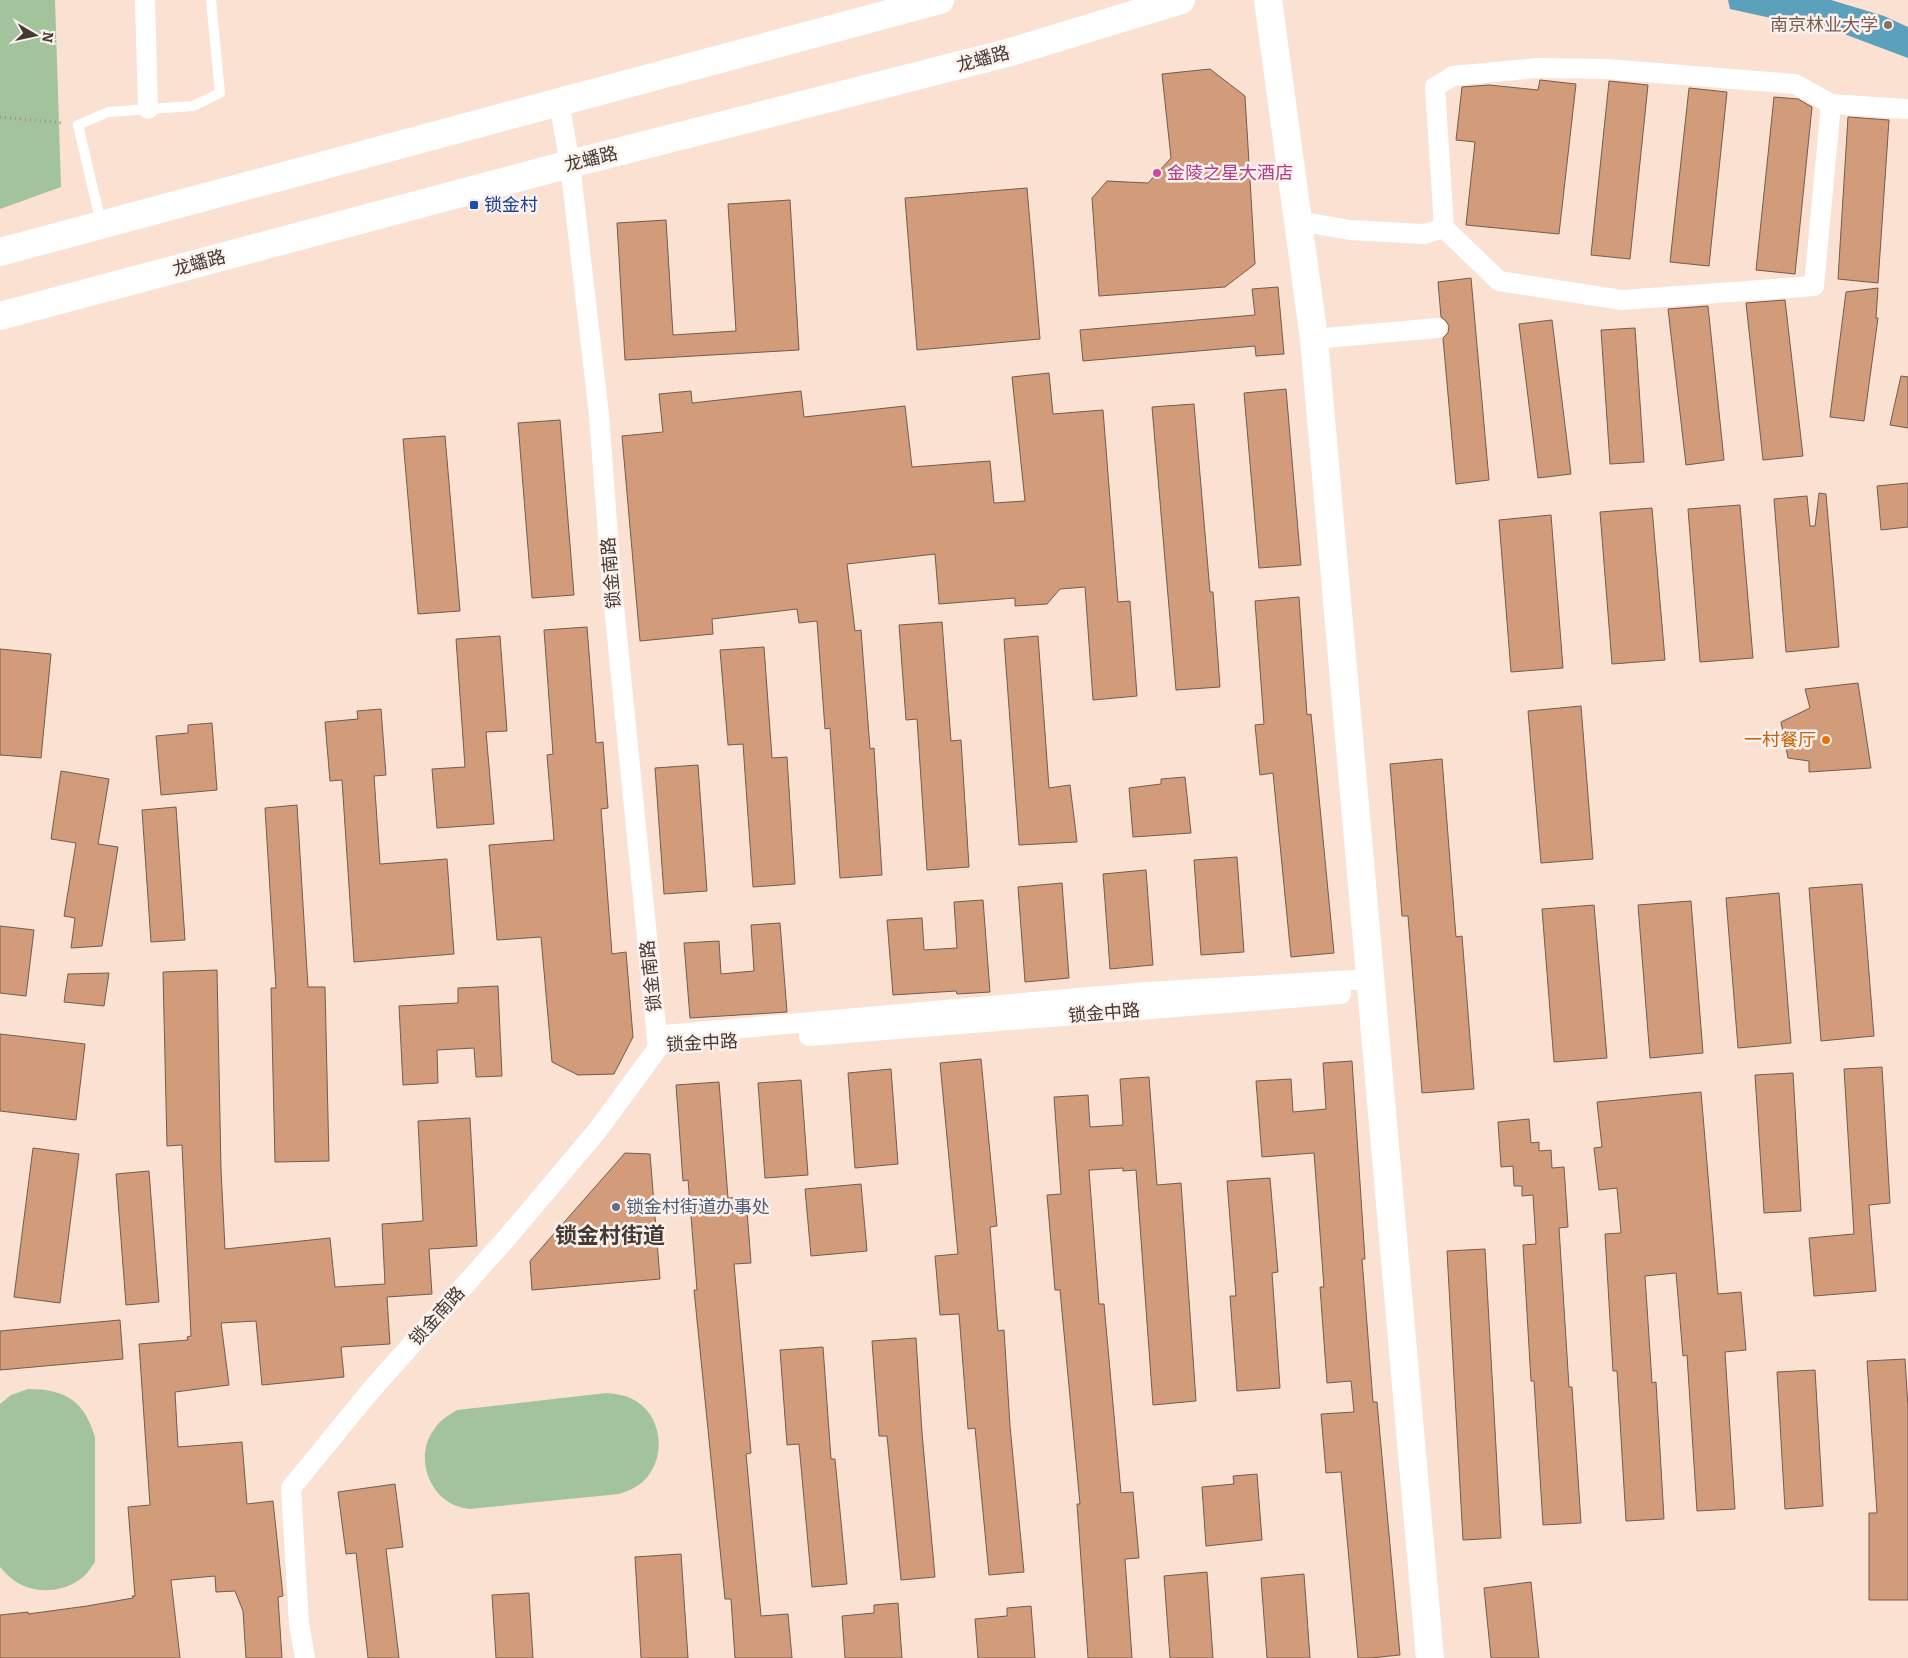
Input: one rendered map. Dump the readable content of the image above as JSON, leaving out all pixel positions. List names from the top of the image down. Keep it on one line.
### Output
{"streets":{"main road":["龙蟠路"],"street":["锁金南路","锁金中路"]},"crossings":[["龙蟠路","锁金南路"],["锁金南路","锁金中路"]],"districts":["锁金村街道"],"places":{"other":["南京林业大学","金陵之星大酒店","一村餐厅","锁金村街道办事处"],"transit":["锁金村"]},"north":"right"}
